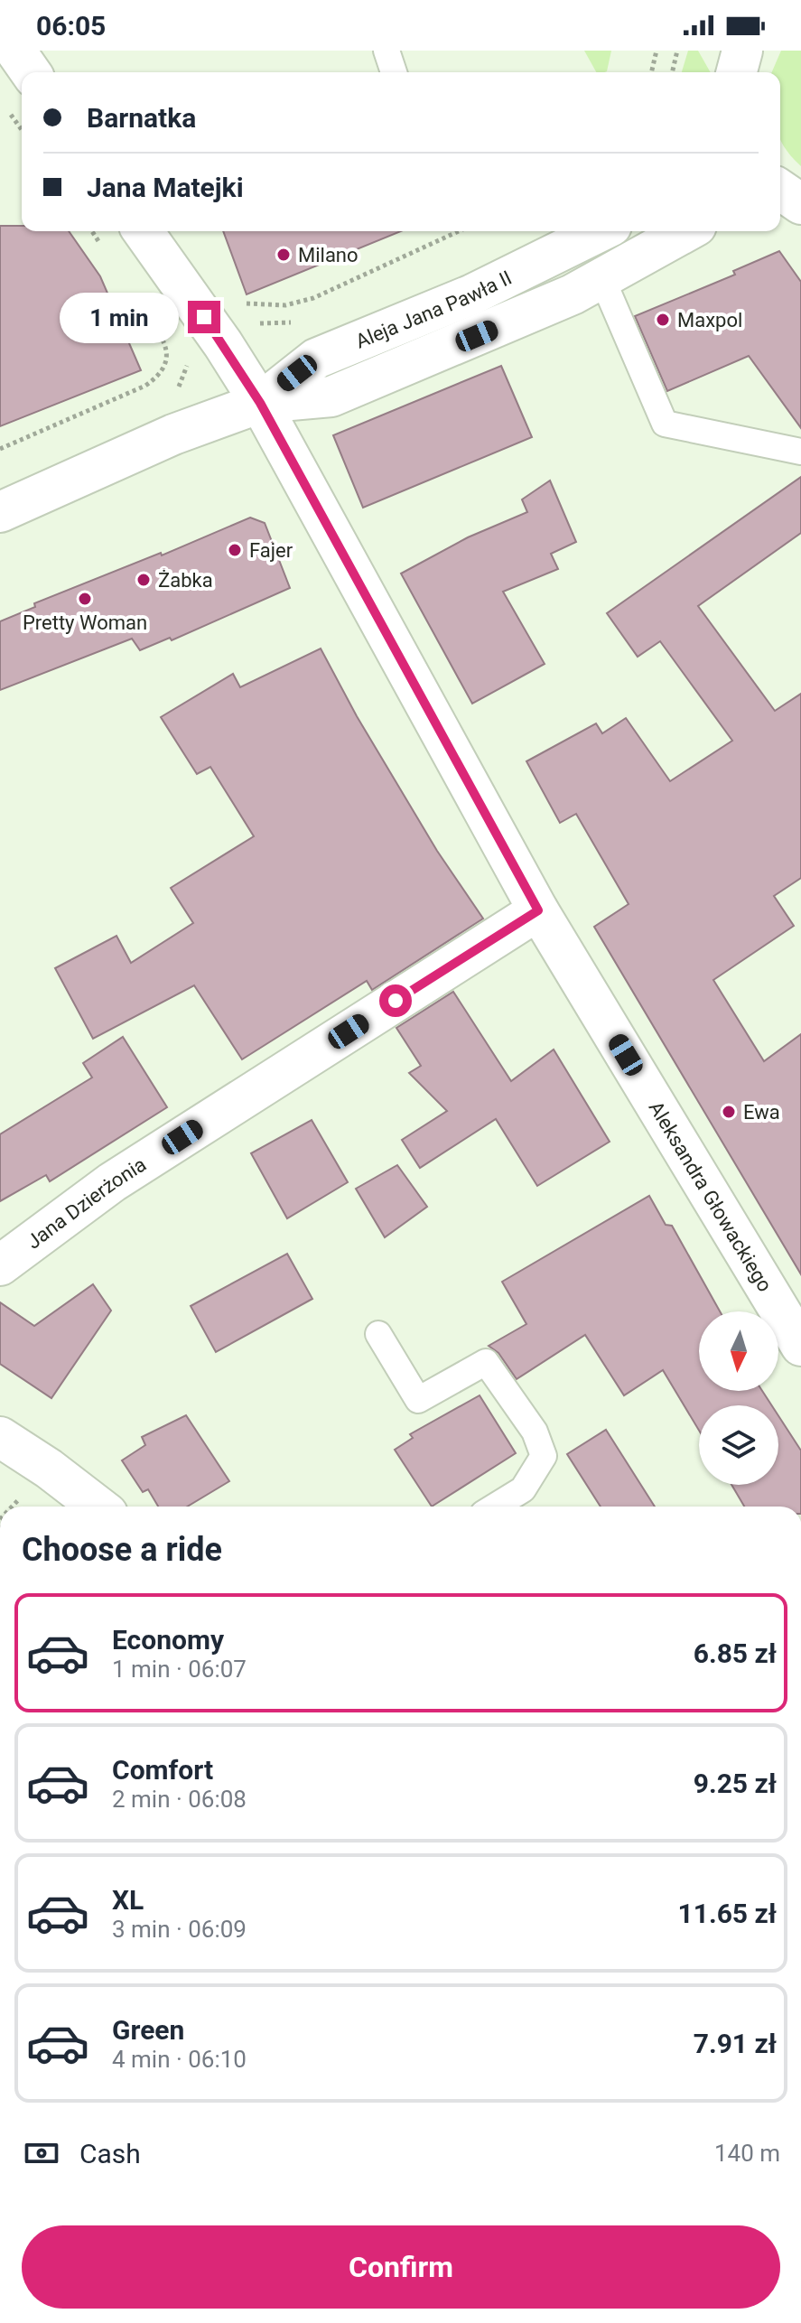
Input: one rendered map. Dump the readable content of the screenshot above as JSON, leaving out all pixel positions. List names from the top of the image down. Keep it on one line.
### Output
{"streets":{"street":["Aleja Jana Pawła II","Aleksandra Głowackiego","Jana Dzierżonia"]},"crossings":[["Aleja Jana Pawła II","Aleksandra Głowackiego"],["Aleksandra Głowackiego","Jana Dzierżonia"]],"places":["Milano","Maxpol","Fajer","Żabka","Pretty Woman","Ewa"],"north":"bottom","page":{"status":"06:05","banner":["Barnatka","Jana Matejki"],"bubble":"1 min","heading":"Choose a ride","list":[{"name":"Economy","note":"1 min · 06:07","value":"6.85 zł"},{"name":"Comfort","note":"2 min · 06:08","value":"9.25 zł"},{"name":"XL","note":"3 min · 06:09","value":"11.65 zł"},{"name":"Green","note":"4 min · 06:10","value":"7.91 zł"}],"pay":["Cash","140 m"],"buttons":"Confirm"}}
